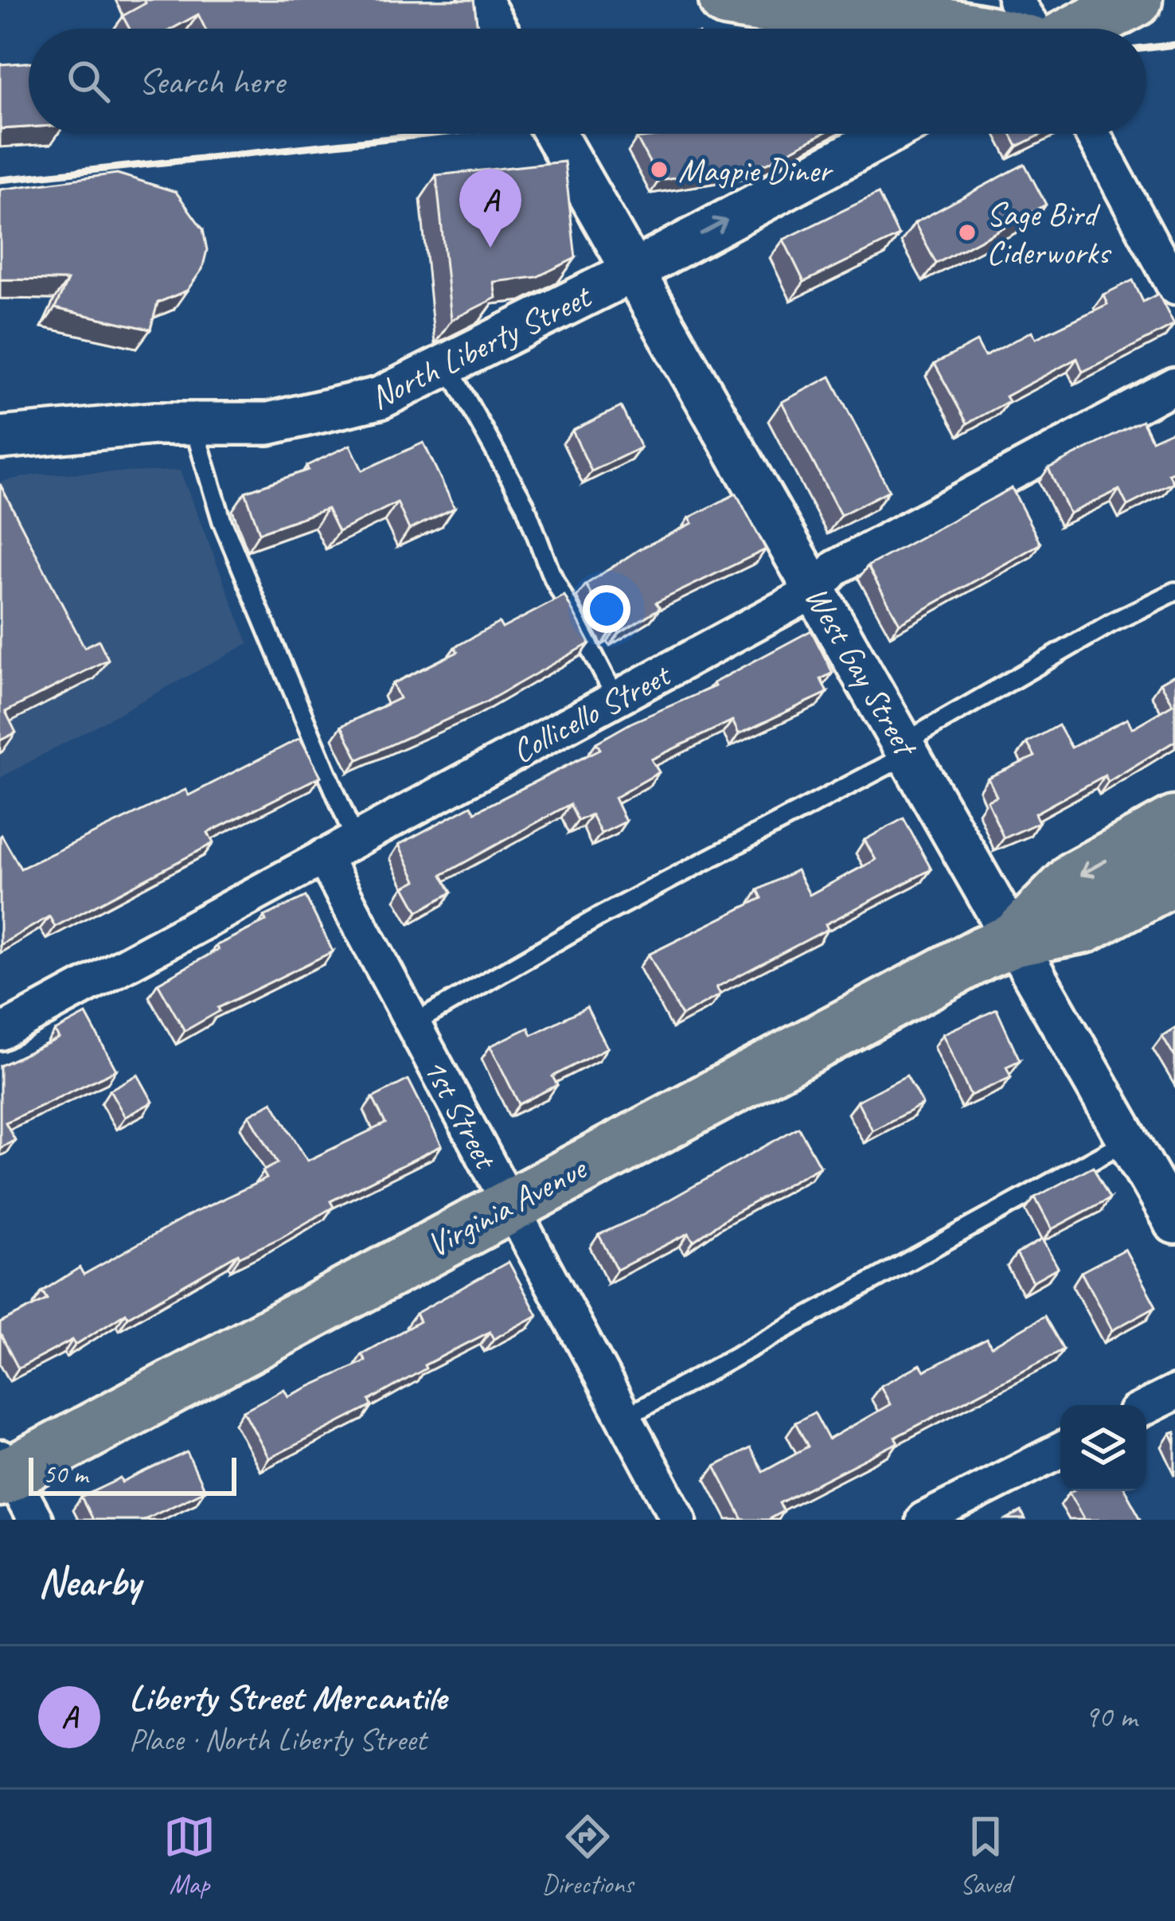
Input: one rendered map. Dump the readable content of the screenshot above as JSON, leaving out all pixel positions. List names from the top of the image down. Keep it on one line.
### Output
{"streets":{"main road":["Virginia Avenue"],"street":["North Liberty Street","West Gay Street","Collicello Street","1st Street"]},"crossings":[["North Liberty Street","West Gay Street"],["West Gay Street","Collicello Street"],["West Gay Street","Virginia Avenue"],["Collicello Street","1st Street"],["1st Street","Virginia Avenue"]],"places":["Magpie Diner","Sage Bird Ciderworks"],"scale_bar":"50 m","page":{"search":"Search here","pins":"A","scale":"50 m","heading":"Nearby","list":[{"mark":"A","name":"Liberty Street Mercantile","note":"Place · North Liberty Street","value":"90 m"}],"nav":["Map","Directions","Saved"]}}
